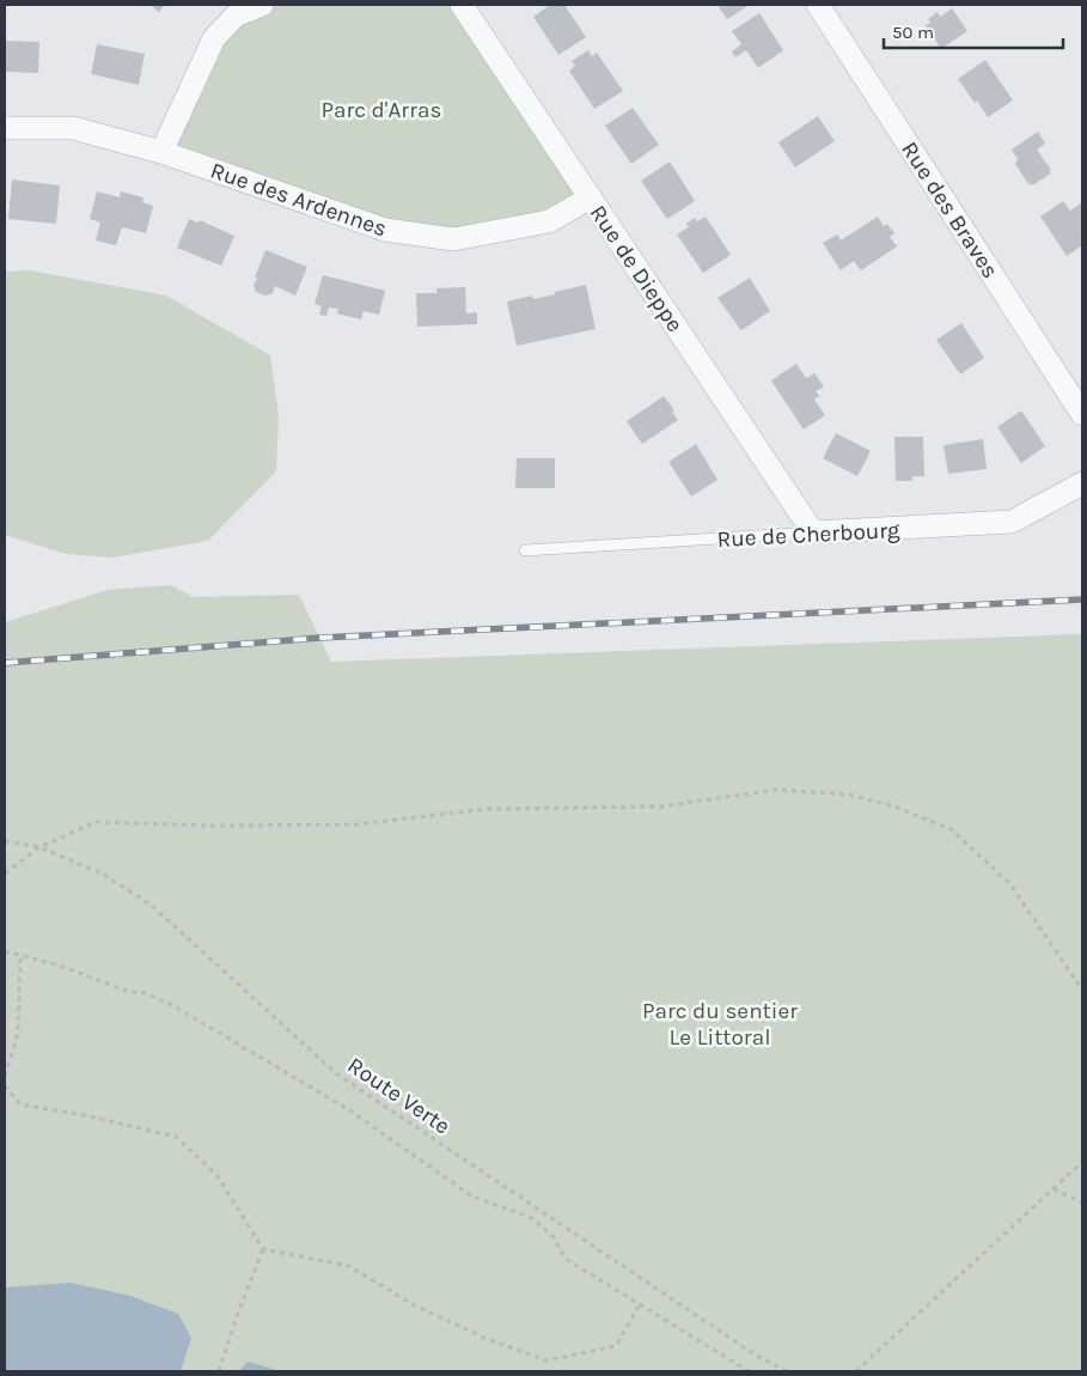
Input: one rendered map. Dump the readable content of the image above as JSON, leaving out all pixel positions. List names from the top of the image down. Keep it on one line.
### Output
{"streets":{"street":["Rue des Ardennes","Rue des Braves","Rue de Dieppe","Rue de Cherbourg"],"path":["Route Verte"]},"crossings":[["Rue des Ardennes","Rue de Dieppe"],["Rue de Dieppe","Rue de Cherbourg"]],"parks":["Parc d'Arras","Parc du sentier Le Littoral"],"scale_bar":"50 m"}
